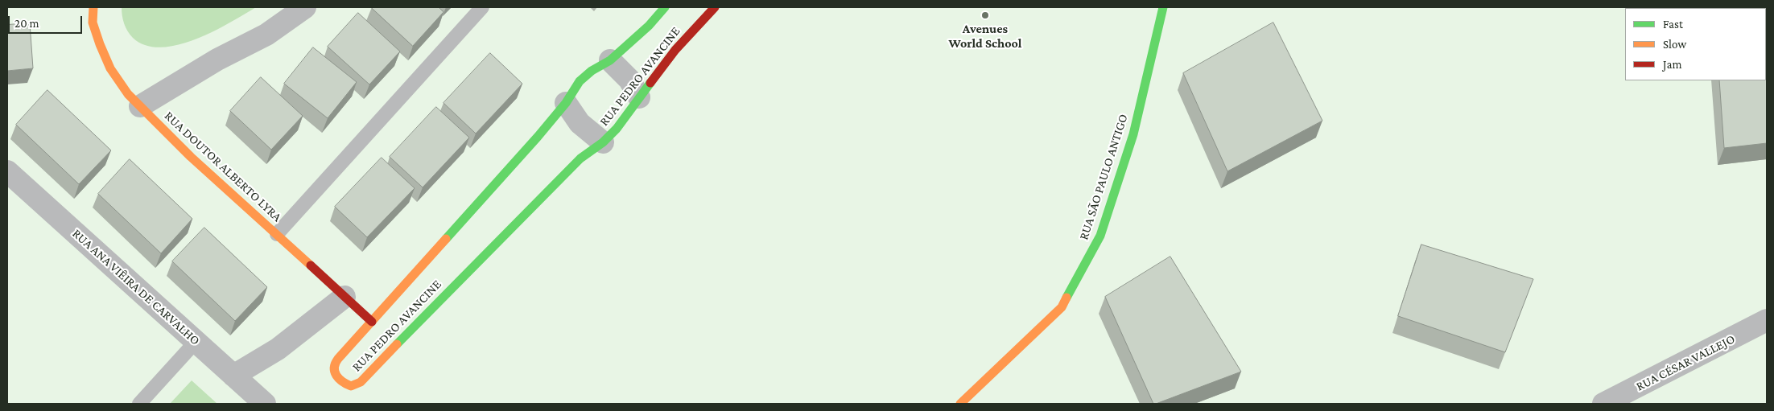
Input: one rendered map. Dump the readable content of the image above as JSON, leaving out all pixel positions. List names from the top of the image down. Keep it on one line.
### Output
{"streets":{"street":["RUA PEDRO AVANCINE","RUA DOUTOR ALBERTO LYRA","RUA SÃO PAULO ANTIGO","RUA ANA VIÊIRA DE CARVALHO","RUA CÉSAR VALLEJO"]},"crossings":[["RUA PEDRO AVANCINE","RUA DOUTOR ALBERTO LYRA"]],"places":["Avenues World School"],"legend":["Fast","Slow","Jam"],"scale_bar":"20 m"}
